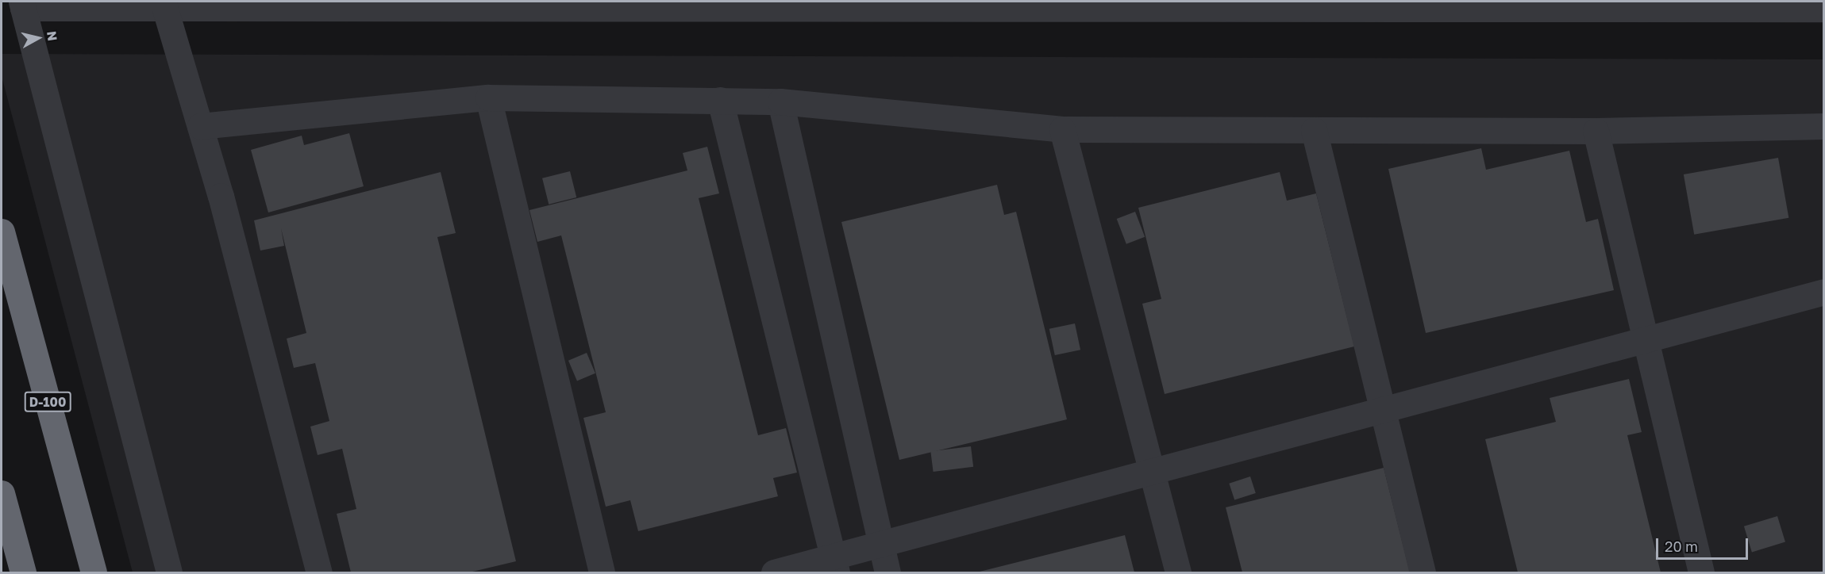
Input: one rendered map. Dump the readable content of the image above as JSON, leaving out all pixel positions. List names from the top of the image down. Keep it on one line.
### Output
{"streets":{"highway":["D-100"]},"scale_bar":"20 m","north":"right"}
